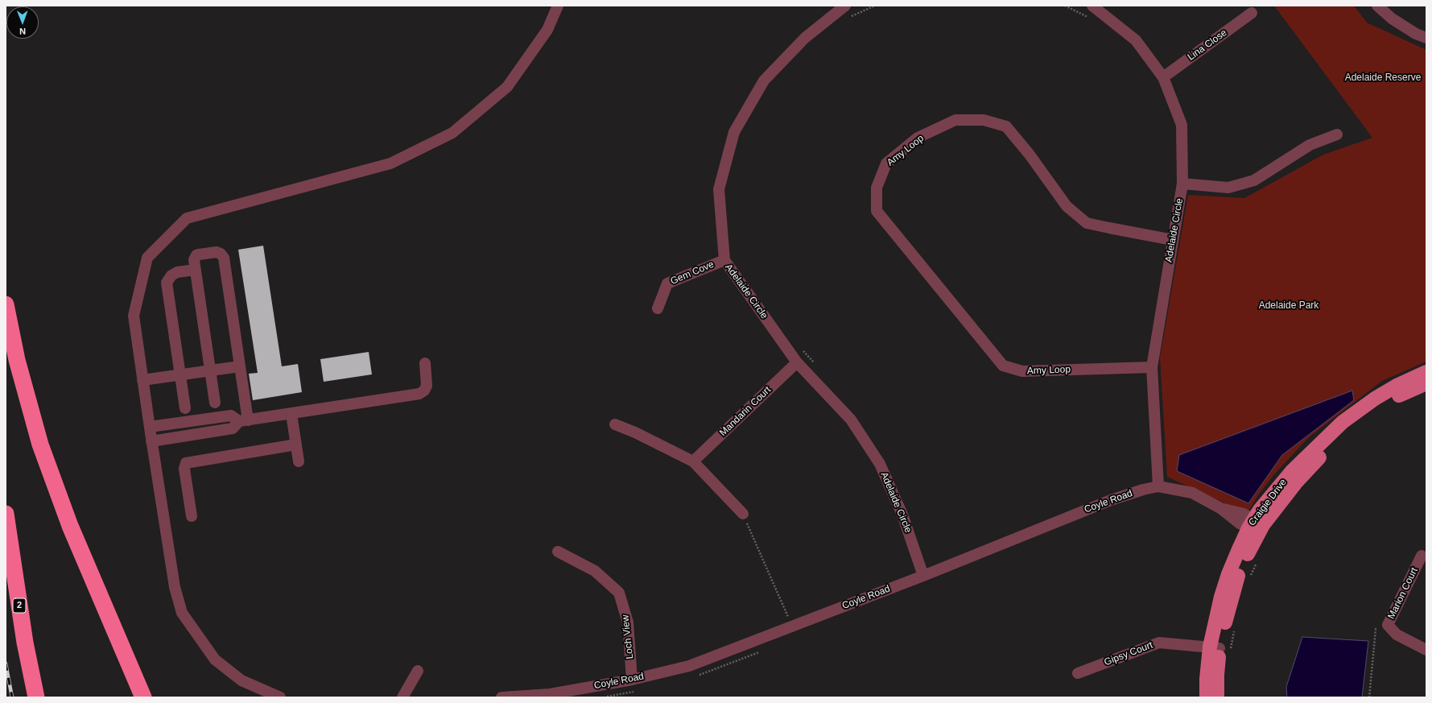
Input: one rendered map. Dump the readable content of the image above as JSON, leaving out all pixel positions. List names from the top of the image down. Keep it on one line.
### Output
{"streets":{"highway":["2"],"main road":["Craigie Drive"],"street":["Lina Close","Amy Loop","Adelaide Circle","Gem Cove","Mandarin Court","Coyle Road","Marion Court","Loch View","Gipsy Court"]},"crossings":[["Lina Close","Adelaide Circle"],["Amy Loop","Adelaide Circle"],["Adelaide Circle","Gem Cove"],["Adelaide Circle","Mandarin Court"],["Adelaide Circle","Coyle Road"],["Coyle Road","Craigie Drive"],["Coyle Road","Loch View"],["Craigie Drive","Gipsy Court"]],"parks":["Adelaide Reserve","Adelaide Park"],"north":"bottom"}
